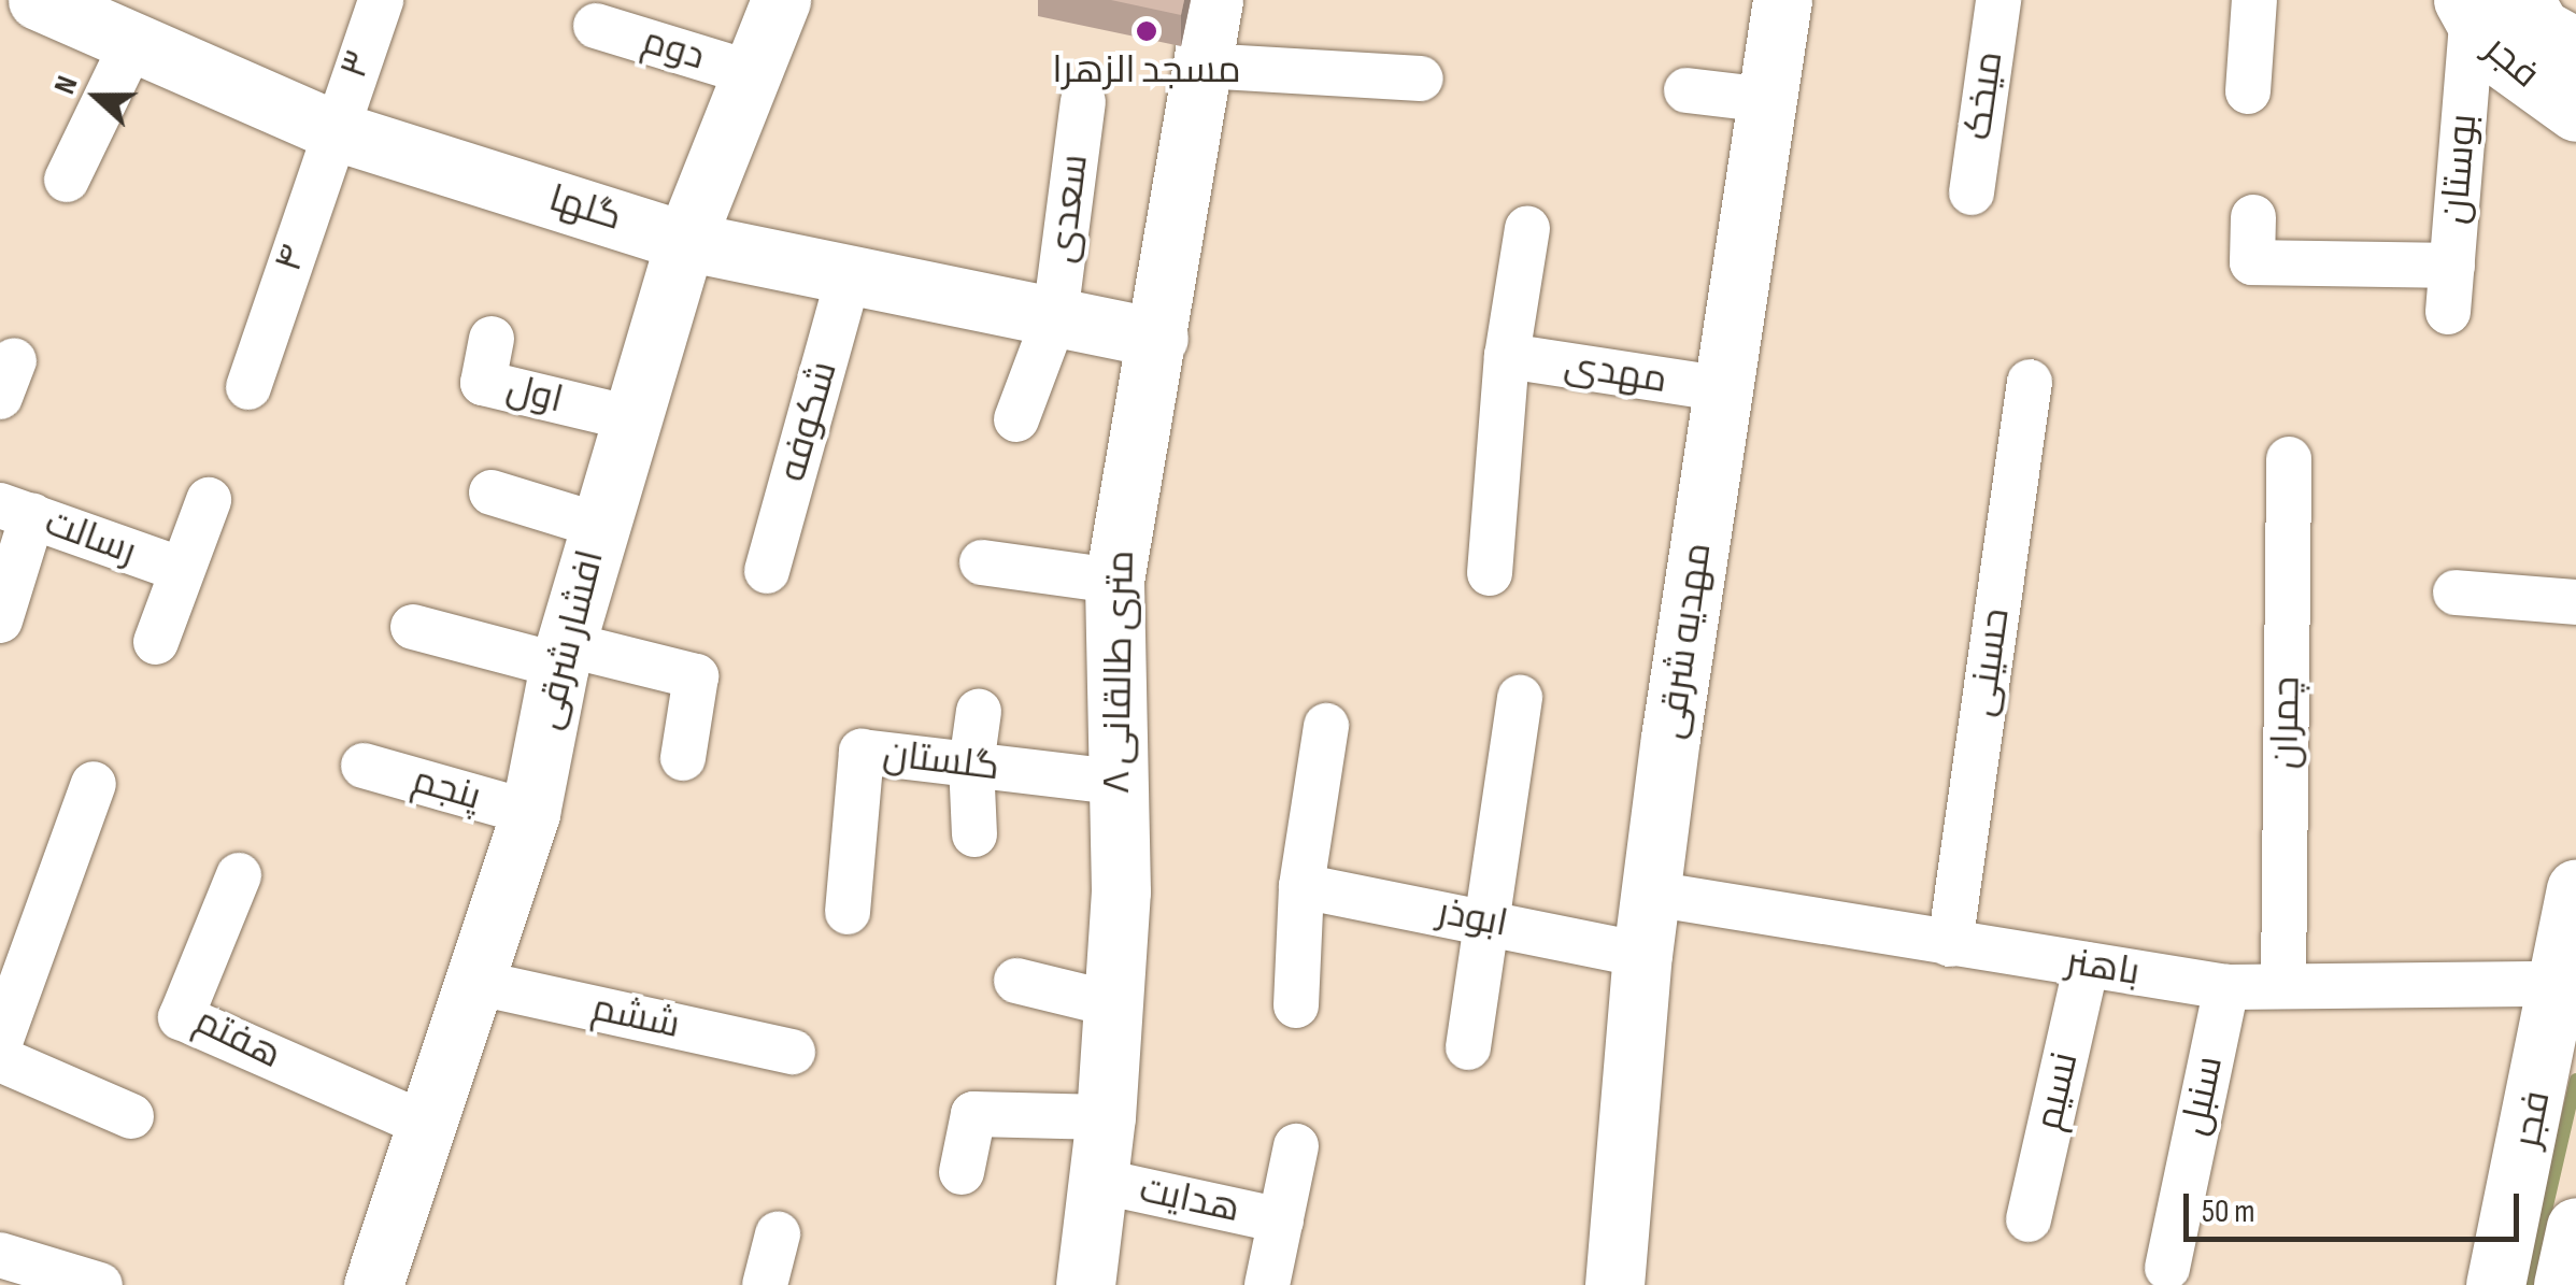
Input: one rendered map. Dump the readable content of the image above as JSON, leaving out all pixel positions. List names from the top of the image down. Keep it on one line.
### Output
{"streets":{"street":["دوم","فجر","۳","میخک","بوستان","گلها","سعدی","۴","مهدی","اول","شکوفه","رسالت","افشار شرقی","مهدیه شرقی","حسینی","۸ متری طالقانی","چمران","گلستان","پنجم","ابوذر","باهنر","ششم","هفتم","نسیم","سنبل","هدایت"]},"crossings":[["دوم","افشار شرقی"],["فجر","بوستان"],["فجر","باهنر"],["۳","گلها"],["۳","۴"],["گلها","سعدی"],["گلها","۴"],["گلها","شکوفه"],["گلها","افشار شرقی"],["گلها","۸ متری طالقانی"],["مهدی","مهدیه شرقی"],["اول","افشار شرقی"],["افشار شرقی","پنجم"],["افشار شرقی","ششم"],["افشار شرقی","هفتم"],["مهدیه شرقی","ابوذر"],["مهدیه شرقی","باهنر"],["حسینی","باهنر"],["۸ متری طالقانی","گلستان"],["۸ متری طالقانی","هدایت"],["چمران","باهنر"],["باهنر","نسیم"],["باهنر","سنبل"]],"places":["مسجد الزهرا"],"scale_bar":"50 m","north":"left"}
